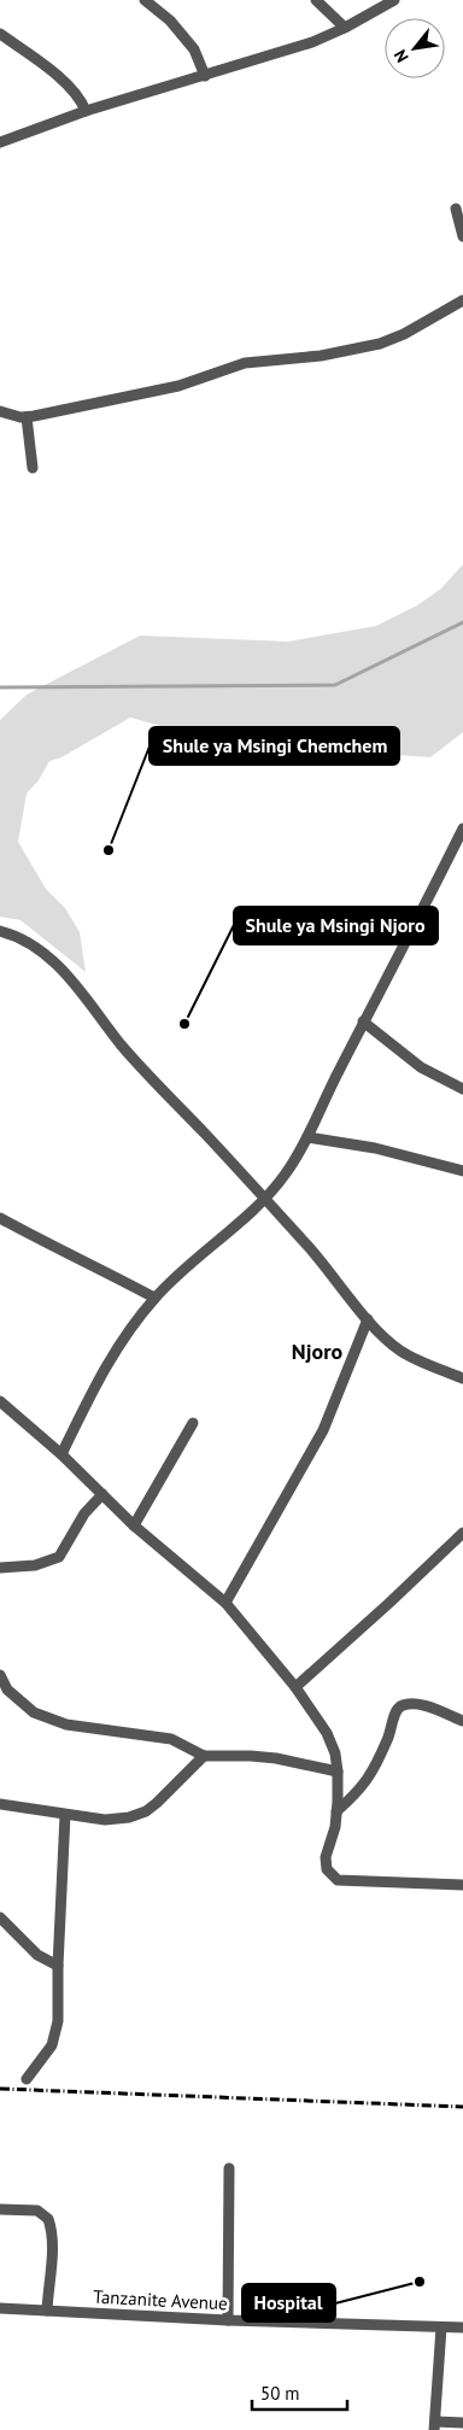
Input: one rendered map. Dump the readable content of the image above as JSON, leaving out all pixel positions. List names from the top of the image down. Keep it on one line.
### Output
{"streets":{"street":["Tanzanite Avenue"]},"districts":["Njoro"],"places":["Shule ya Msingi Chemchem","Shule ya Msingi Njoro","Hospital"],"scale_bar":"50 m","north":"bottom left"}
